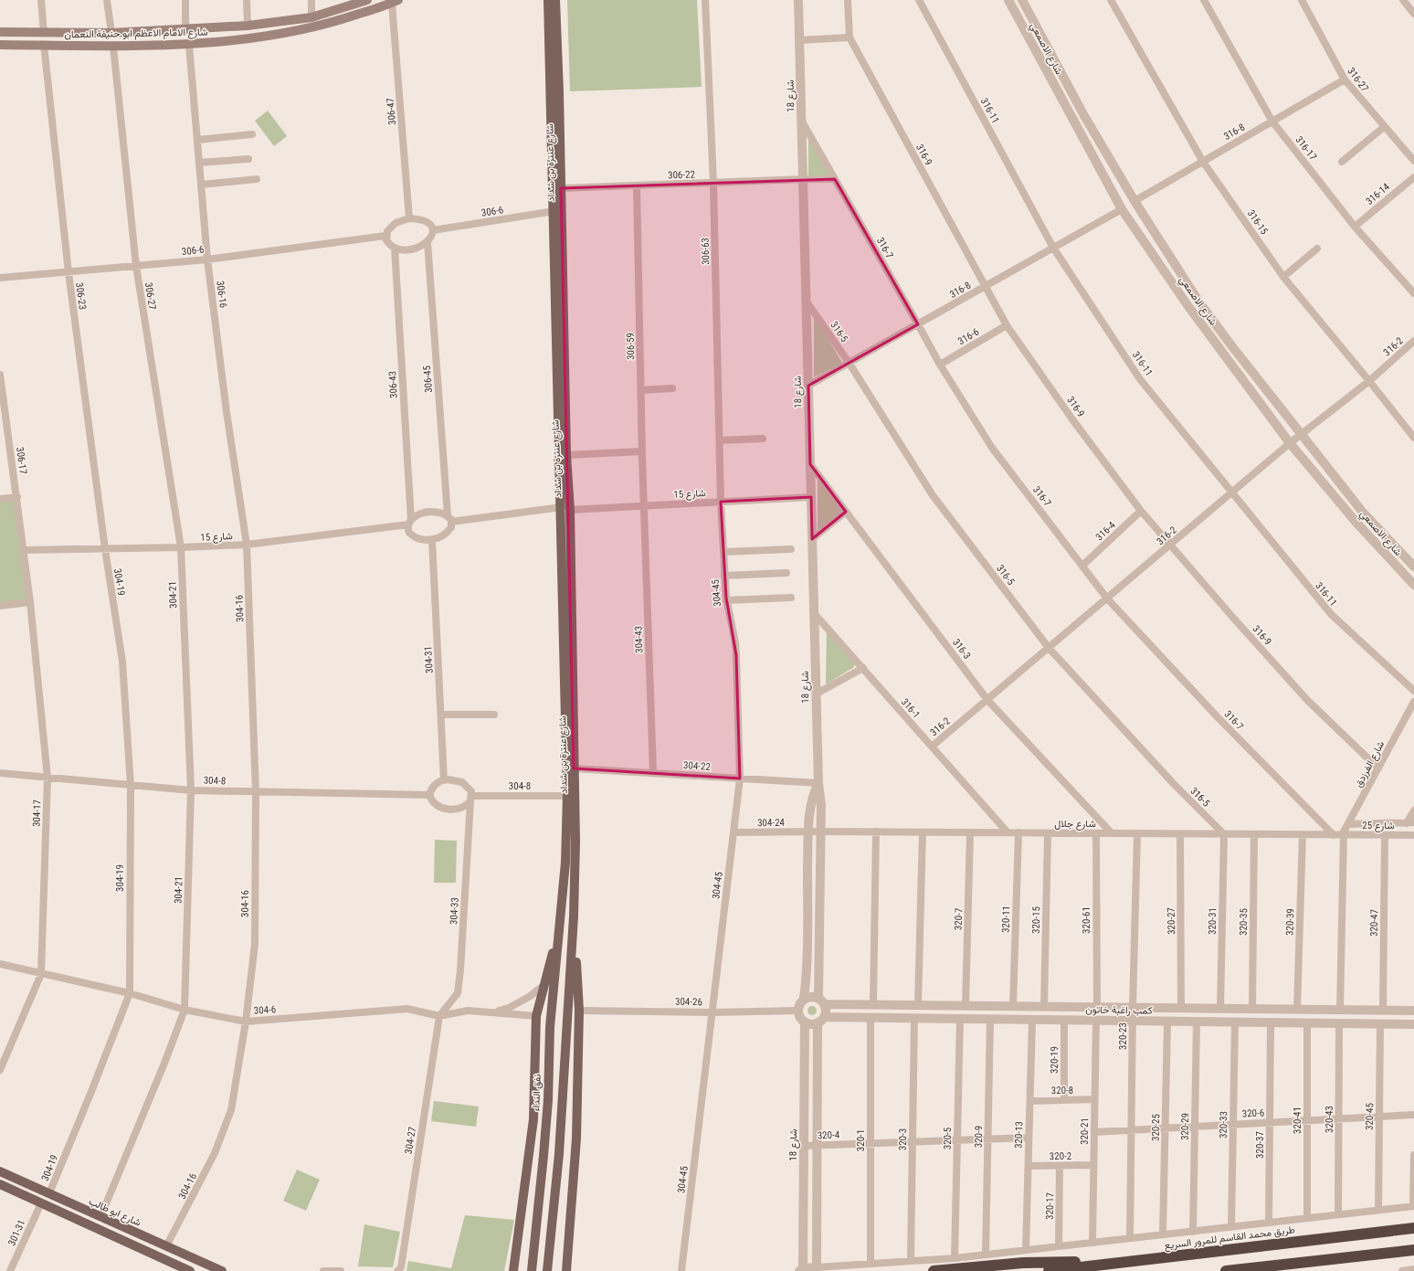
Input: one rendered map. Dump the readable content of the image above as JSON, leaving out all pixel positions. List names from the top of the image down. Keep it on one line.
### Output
{"streets":{"highway":["طريق محمد القاسم للمرور السريع"],"main road":["شارع الامام الاعظم ابو حنيفة النعمان","شارع عنترة بن شداد","نفق النداء","شارع ابو طالب"],"street":["شارع الاصمعي","316-27","شارع 18","316-11","306-47","316-8","316-17","316-9","306-22","316-14","306-6","316-15","316-7","306-63","306-16","306-23","306-27","316-5","316-6","306-59","316-2","306-45","306-43","306-17","شارع 15","316-4","304-19","304-45","304-21","304-16","304-43","316-3","304-31","316-1","شارع الفرزدق","304-22","304-8","304-17","304-24","شارع جلال","شارع 25","304-33","320-7","320-11","320-15","320-61","320-27","320-31","320-35","320-39","320-47","304-26","304-6","كمب راغبة خاتون","320-23","320-19","320-8","320-6","320-45","320-43","320-41","320-33","320-29","320-25","320-21","320-4","320-13","320-9","320-5","320-3","304-27","320-1","320-37","320-2","320-17","301-31"]},"crossings":[["شارع الامام الاعظم ابو حنيفة النعمان","306-47"],["شارع الامام الاعظم ابو حنيفة النعمان","306-16"],["شارع الامام الاعظم ابو حنيفة النعمان","306-23"],["شارع الامام الاعظم ابو حنيفة النعمان","306-27"],["شارع الاصمعي","316-8"],["شارع الاصمعي","316-2"],["316-27","316-8"],["شارع 18","316-8"],["شارع 18","306-22"],["شارع 18","316-7"],["شارع 18","316-5"],["شارع 18","شارع 15"],["شارع 18","316-3"],["شارع 18","316-1"],["شارع 18","304-22"],["شارع 18","304-24"],["شارع 18","شارع جلال"],["شارع 18","304-26"],["شارع 18","كمب راغبة خاتون"],["شارع 18","320-4"],["316-11","316-8"],["316-11","316-2"],["306-47","306-6"],["306-47","306-45"],["306-47","306-43"],["316-8","316-17"],["316-8","316-9"],["316-8","316-15"],["316-8","316-7"],["316-8","316-5"],["316-17","316-14"],["316-9","316-6"],["316-9","316-2"],["316-9","316-4"],["316-9","شارع الفرزدق"],["شارع عنترة بن شداد","306-22"],["شارع عنترة بن شداد","306-6"],["شارع عنترة بن شداد","شارع 15"],["شارع عنترة بن شداد","304-22"],["شارع عنترة بن شداد","304-8"],["شارع عنترة بن شداد","نفق النداء"],["306-22","316-7"],["306-22","306-63"],["306-22","306-59"],["306-6","306-16"],["306-6","306-23"],["306-6","306-27"],["306-6","306-45"],["306-6","306-43"],["316-15","316-2"],["316-7","316-6"],["316-7","316-2"],["316-7","316-4"],["316-7","شارع جلال"],["306-63","شارع 15"],["306-63","304-45"],["306-16","شارع 15"],["306-16","304-16"],["306-23","شارع 15"],["306-23","304-19"],["306-27","شارع 15"],["306-27","304-21"],["316-5","316-2"],["316-5","شارع جلال"],["316-5","320-31"],["306-59","شارع 15"],["306-59","304-43"],["316-2","316-3"],["316-2","316-1"],["306-45","306-43"],["306-45","شارع 15"],["306-45","304-31"],["306-43","شارع 15"],["306-43","304-31"],["306-17","شارع 15"],["306-17","304-17"],["شارع 15","304-19"],["شارع 15","304-45"],["شارع 15","304-21"],["شارع 15","304-16"],["شارع 15","304-43"],["شارع 15","304-31"],["شارع 15","304-17"],["304-19","304-8"],["304-19","304-6"],["304-19","شارع ابو طالب"],["304-45","304-22"],["304-45","304-24"],["304-45","304-26"],["304-21","304-8"],["304-21","304-6"],["304-21","شارع ابو طالب"],["304-16","304-8"],["304-16","304-6"],["304-16","شارع ابو طالب"],["304-43","304-22"],["316-3","شارع جلال"],["304-31","304-8"],["304-31","304-33"],["316-1","شارع جلال"],["شارع الفرزدق","شارع جلال"],["شارع الفرزدق","شارع 25"],["304-8","304-17"],["304-8","304-33"],["304-17","304-6"],["304-24","شارع جلال"],["شارع جلال","شارع 25"],["شارع جلال","320-7"],["شارع جلال","320-11"],["شارع جلال","320-15"],["شارع جلال","320-61"],["شارع جلال","320-27"],["شارع جلال","320-31"],["شارع جلال","320-35"],["شارع جلال","320-39"],["شارع جلال","320-23"],["شارع 25","320-47"],["304-33","304-6"],["304-33","304-27"],["320-7","كمب راغبة خاتون"],["320-11","كمب راغبة خاتون"],["320-15","كمب راغبة خاتون"],["320-61","كمب راغبة خاتون"],["320-27","كمب راغبة خاتون"],["320-31","كمب راغبة خاتون"],["320-35","كمب راغبة خاتون"],["320-39","كمب راغبة خاتون"],["320-47","كمب راغبة خاتون"],["304-26","كمب راغبة خاتون"],["304-6","304-27"],["كمب راغبة خاتون","320-23"],["كمب راغبة خاتون","320-19"],["كمب راغبة خاتون","320-45"],["كمب راغبة خاتون","320-43"],["كمب راغبة خاتون","320-41"],["كمب راغبة خاتون","320-33"],["كمب راغبة خاتون","320-29"],["كمب راغبة خاتون","320-25"],["كمب راغبة خاتون","320-21"],["كمب راغبة خاتون","320-13"],["كمب راغبة خاتون","320-9"],["كمب راغبة خاتون","320-5"],["كمب راغبة خاتون","320-3"],["كمب راغبة خاتون","320-1"],["كمب راغبة خاتون","320-37"],["320-23","320-6"],["320-19","320-8"],["320-8","320-21"],["320-8","320-13"],["320-6","320-45"],["320-6","320-43"],["320-6","320-41"],["320-6","320-33"],["320-6","320-29"],["320-6","320-25"],["320-6","320-21"],["320-6","320-37"],["320-21","320-2"],["320-4","320-13"],["320-4","320-9"],["320-4","320-5"],["320-4","320-3"],["320-4","320-1"],["320-13","320-2"],["320-2","320-17"]]}
